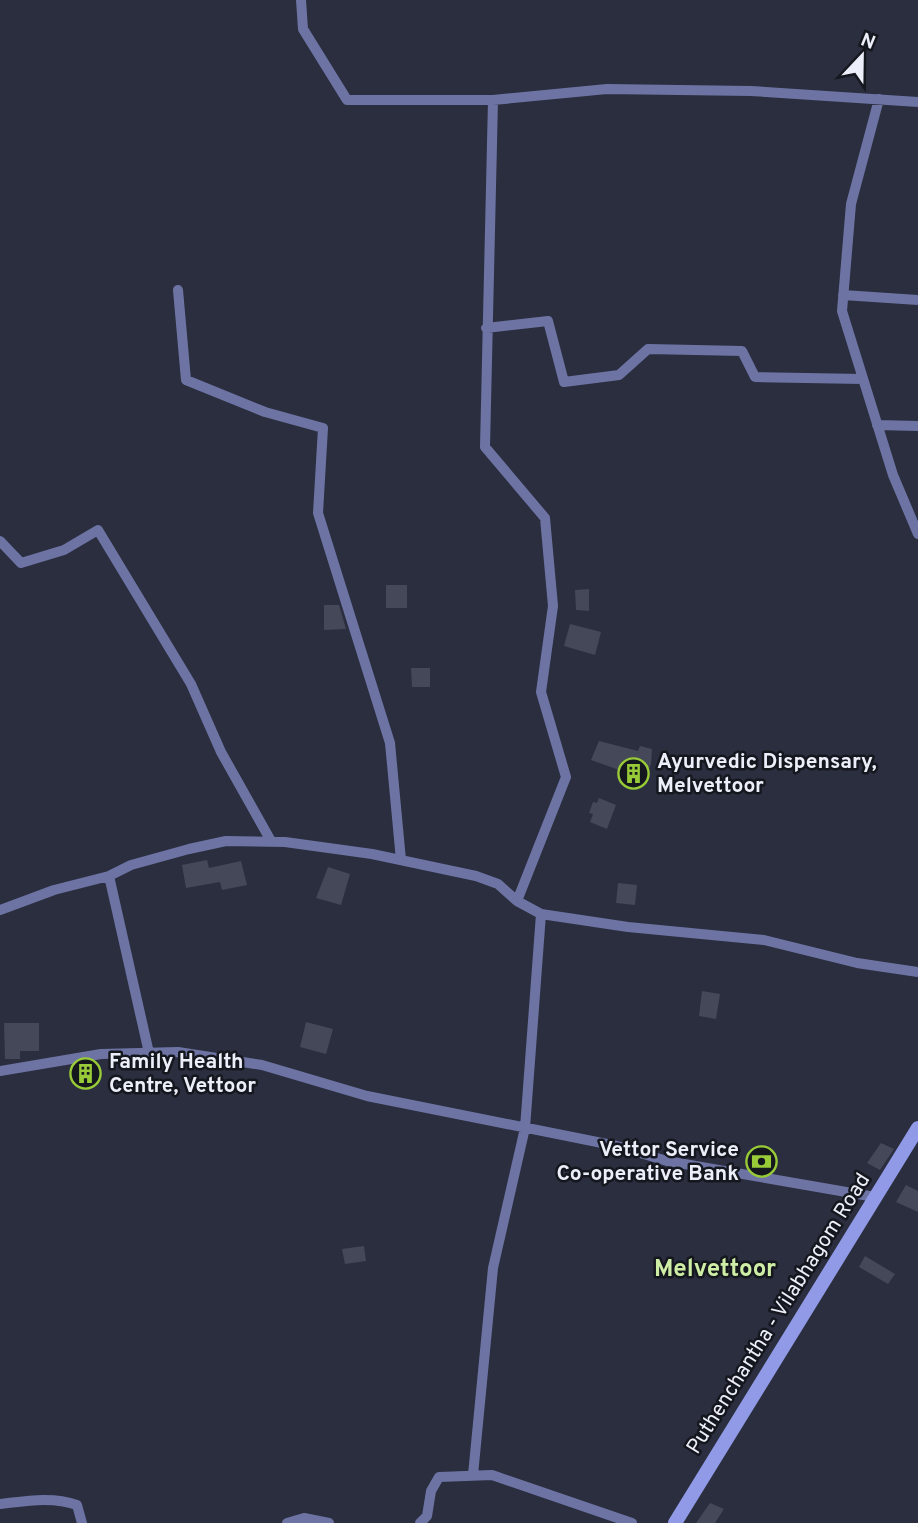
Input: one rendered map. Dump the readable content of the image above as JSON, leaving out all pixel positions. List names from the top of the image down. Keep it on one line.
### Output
{"streets":{"main road":["Puthenchantha - Vilabhagom Road"]},"districts":["Melvettoor"],"places":{"building":["Ayurvedic Dispensary, Melvettoor","Family Health Centre, Vettoor"],"bank":["Vettor Service Co-operative Bank"]},"north":"top"}
